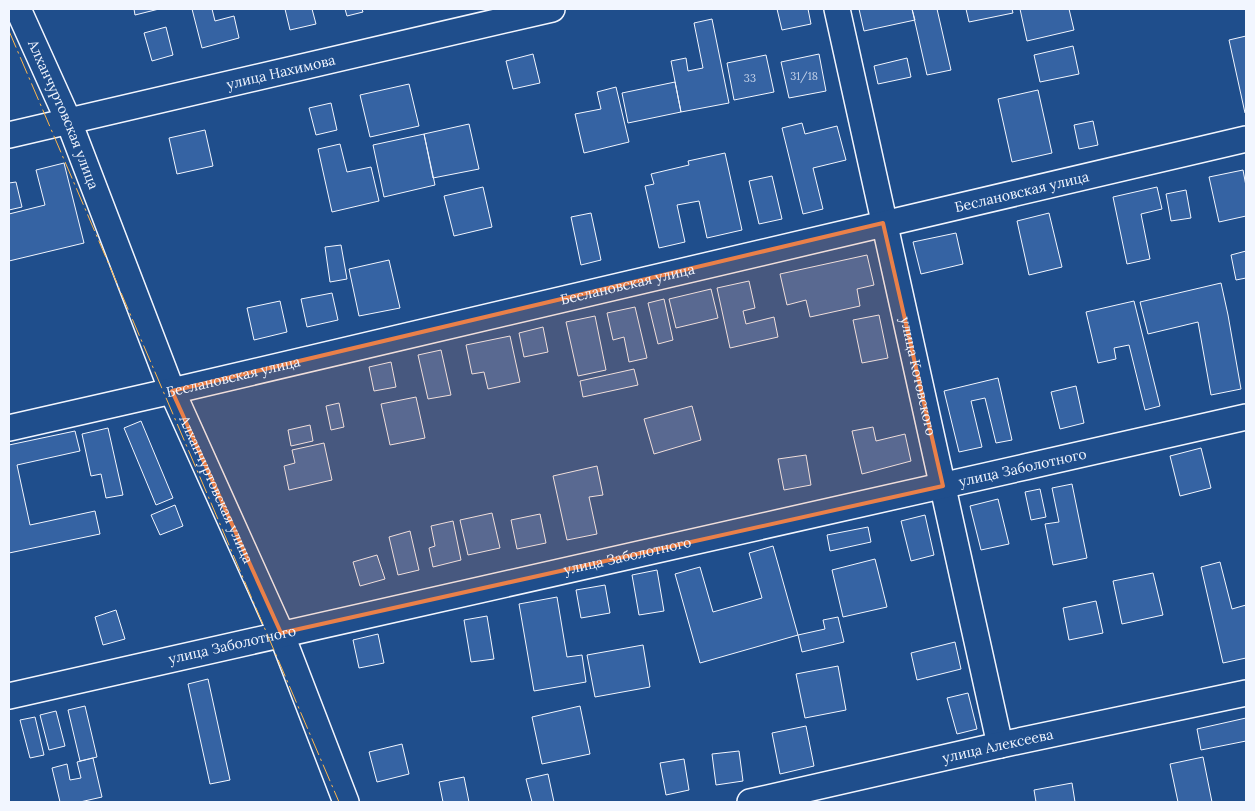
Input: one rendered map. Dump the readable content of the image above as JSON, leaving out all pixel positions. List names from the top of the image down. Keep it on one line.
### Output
{"streets":{"street":["улица Нахимова","Алханчуртовская улица","Беслановская улица","улица Котовского","улица Заболотного","улица Алексеева"]},"crossings":[["улица Нахимова","Алханчуртовская улица"],["Алханчуртовская улица","Беслановская улица"],["Алханчуртовская улица","улица Заболотного"],["Беслановская улица","улица Котовского"],["улица Котовского","улица Заболотного"],["улица Котовского","улица Алексеева"]],"house_numbers":["31/18","33"]}
